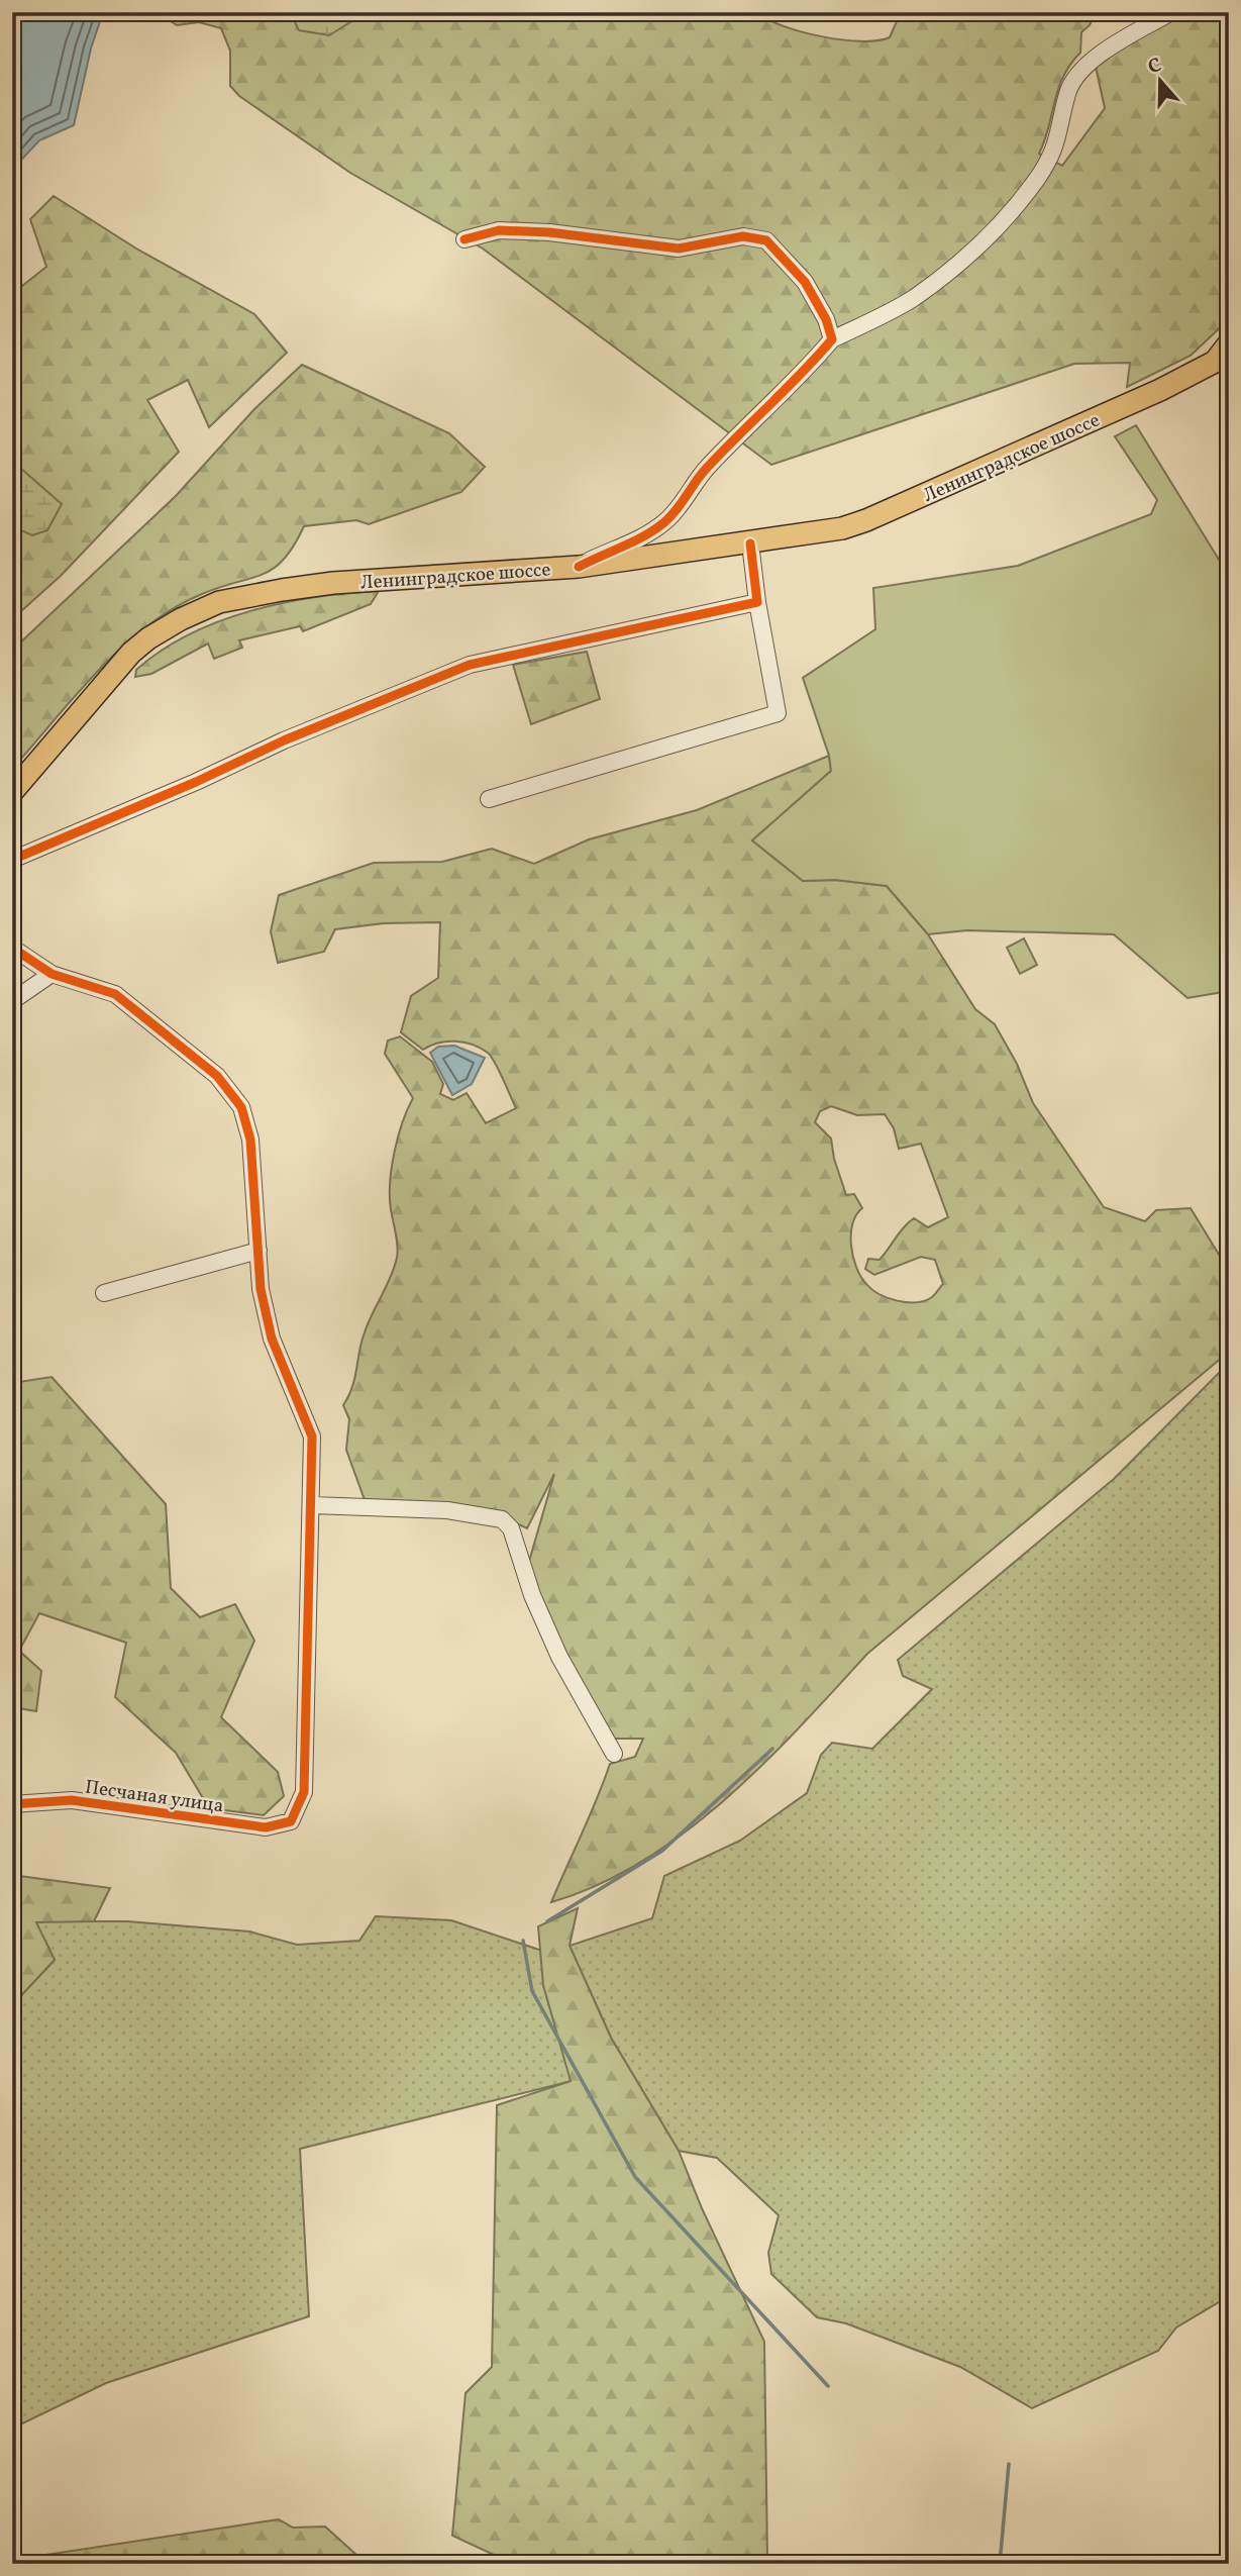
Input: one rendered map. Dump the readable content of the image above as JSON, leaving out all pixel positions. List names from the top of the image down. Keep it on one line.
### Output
{"streets":{"main road":["Ленинградское шоссе"],"street":["Песчаная улица"]},"north":"top"}
